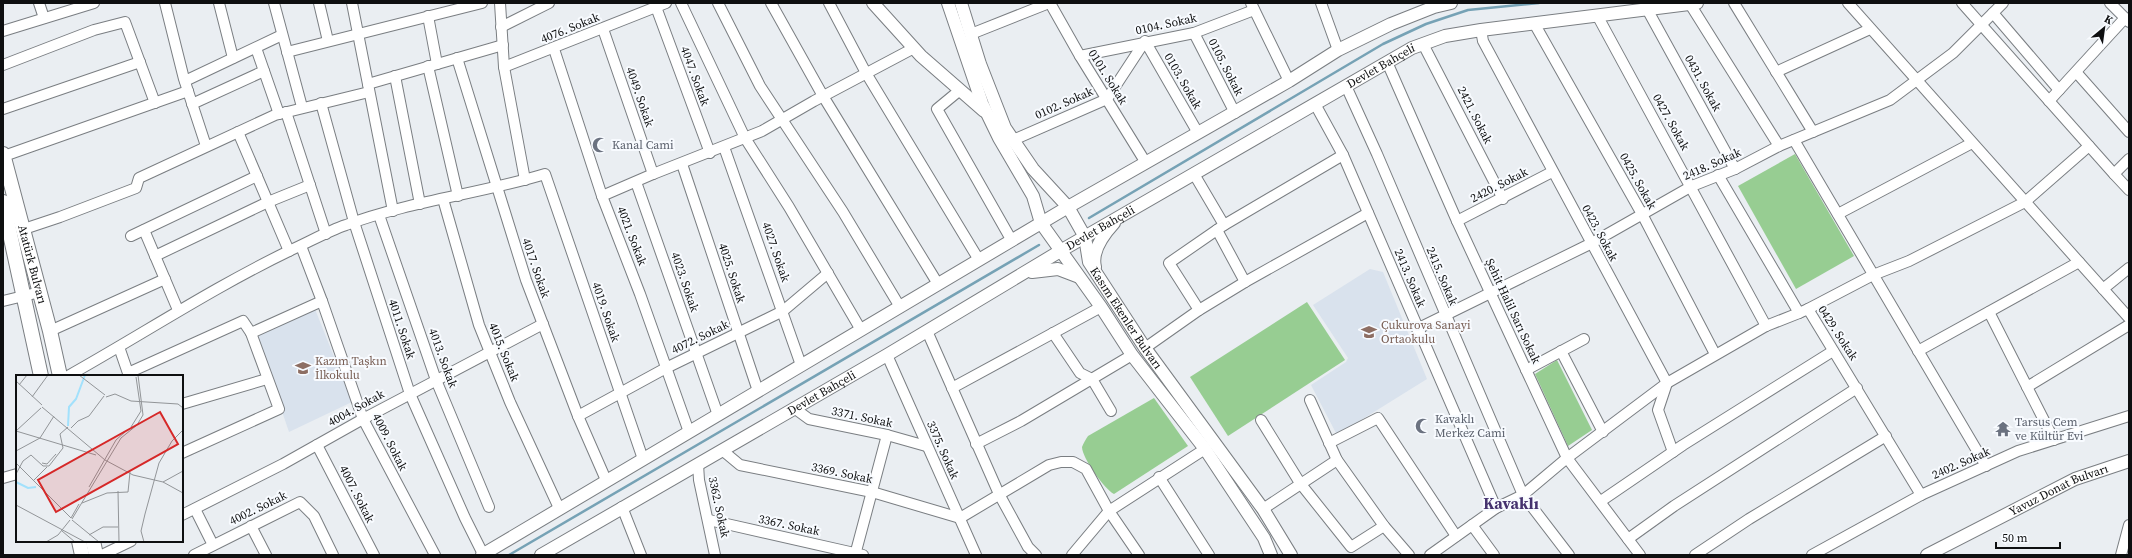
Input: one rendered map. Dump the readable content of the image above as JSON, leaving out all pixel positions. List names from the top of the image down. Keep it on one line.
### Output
{"streets":{"main road":["Atatürk Bulvarı"],"street":["0104. Sokak","4076. Sokak","0105. Sokak","Devlet Bahçeli","4047. Sokak","0101. Sokak","0103. Sokak","0431. Sokak","4049. Sokak","0102. Sokak","2421. Sokak","0427. Sokak","2418. Sokak","0425. Sokak","2420. Sokak","0423. Sokak","4021. Sokak","4027. Sokak","4017. Sokak","4025. Sokak","2415. Sokak","2413. Sokak","4023. Sokak","Şehit Halil Sarı Sokak","4019. Sokak","Kasım Ekenler Bulvarı","4011. Sokak","0429. Sokak","4072. Sokak","4015. Sokak","4013. Sokak","4004. Sokak","3371. Sokak","4009. Sokak","3375. Sokak","2402. Sokak","3369. Sokak","Yavuz Donat Bulvarı","4007. Sokak","3362. Sokak","4002. Sokak","3367. Sokak"]},"crossings":[["0104. Sokak","0105. Sokak"],["0104. Sokak","0101. Sokak"],["0104. Sokak","0103. Sokak"],["0104. Sokak","0102. Sokak"],["4076. Sokak","4047. Sokak"],["4076. Sokak","4049. Sokak"],["4076. Sokak","4021. Sokak"],["Devlet Bahçeli","0431. Sokak"],["Devlet Bahçeli","2421. Sokak"],["Devlet Bahçeli","0427. Sokak"],["Devlet Bahçeli","0425. Sokak"],["Devlet Bahçeli","0423. Sokak"],["Devlet Bahçeli","2415. Sokak"],["Devlet Bahçeli","2413. Sokak"],["Devlet Bahçeli","Şehit Halil Sarı Sokak"],["Devlet Bahçeli","Kasım Ekenler Bulvarı"],["Devlet Bahçeli","3371. Sokak"],["Devlet Bahçeli","3375. Sokak"],["Devlet Bahçeli","3369. Sokak"],["Devlet Bahçeli","3362. Sokak"],["0101. Sokak","0102. Sokak"],["0103. Sokak","0102. Sokak"],["0431. Sokak","2418. Sokak"],["0102. Sokak","Kasım Ekenler Bulvarı"],["2421. Sokak","2420. Sokak"],["0427. Sokak","2418. Sokak"],["2418. Sokak","0425. Sokak"],["2418. Sokak","0423. Sokak"],["2418. Sokak","2415. Sokak"],["2418. Sokak","2413. Sokak"],["2418. Sokak","Şehit Halil Sarı Sokak"],["2418. Sokak","0429. Sokak"],["2420. Sokak","0423. Sokak"],["2420. Sokak","Şehit Halil Sarı Sokak"],["4021. Sokak","4072. Sokak"],["4027. Sokak","4072. Sokak"],["4017. Sokak","4072. Sokak"],["4017. Sokak","4004. Sokak"],["4025. Sokak","4072. Sokak"],["4023. Sokak","4072. Sokak"],["4019. Sokak","4072. Sokak"],["4011. Sokak","4004. Sokak"],["0429. Sokak","2402. Sokak"],["4015. Sokak","4004. Sokak"],["4013. Sokak","4004. Sokak"],["4004. Sokak","4009. Sokak"],["4004. Sokak","4007. Sokak"],["3371. Sokak","3375. Sokak"],["3375. Sokak","3369. Sokak"],["3362. Sokak","3367. Sokak"]],"districts":["Kavaklı"],"places":{"mosque":["Kanal Cami","Kavaklı Merkez Cami"],"school or university":["Çukurova Sanayi Ortaokulu","Kazım Taşkın İlkokulu"],"temple":["Tarsus Cem ve Kültür Evi"]},"scale_bar":"50 m","north":"top right"}
